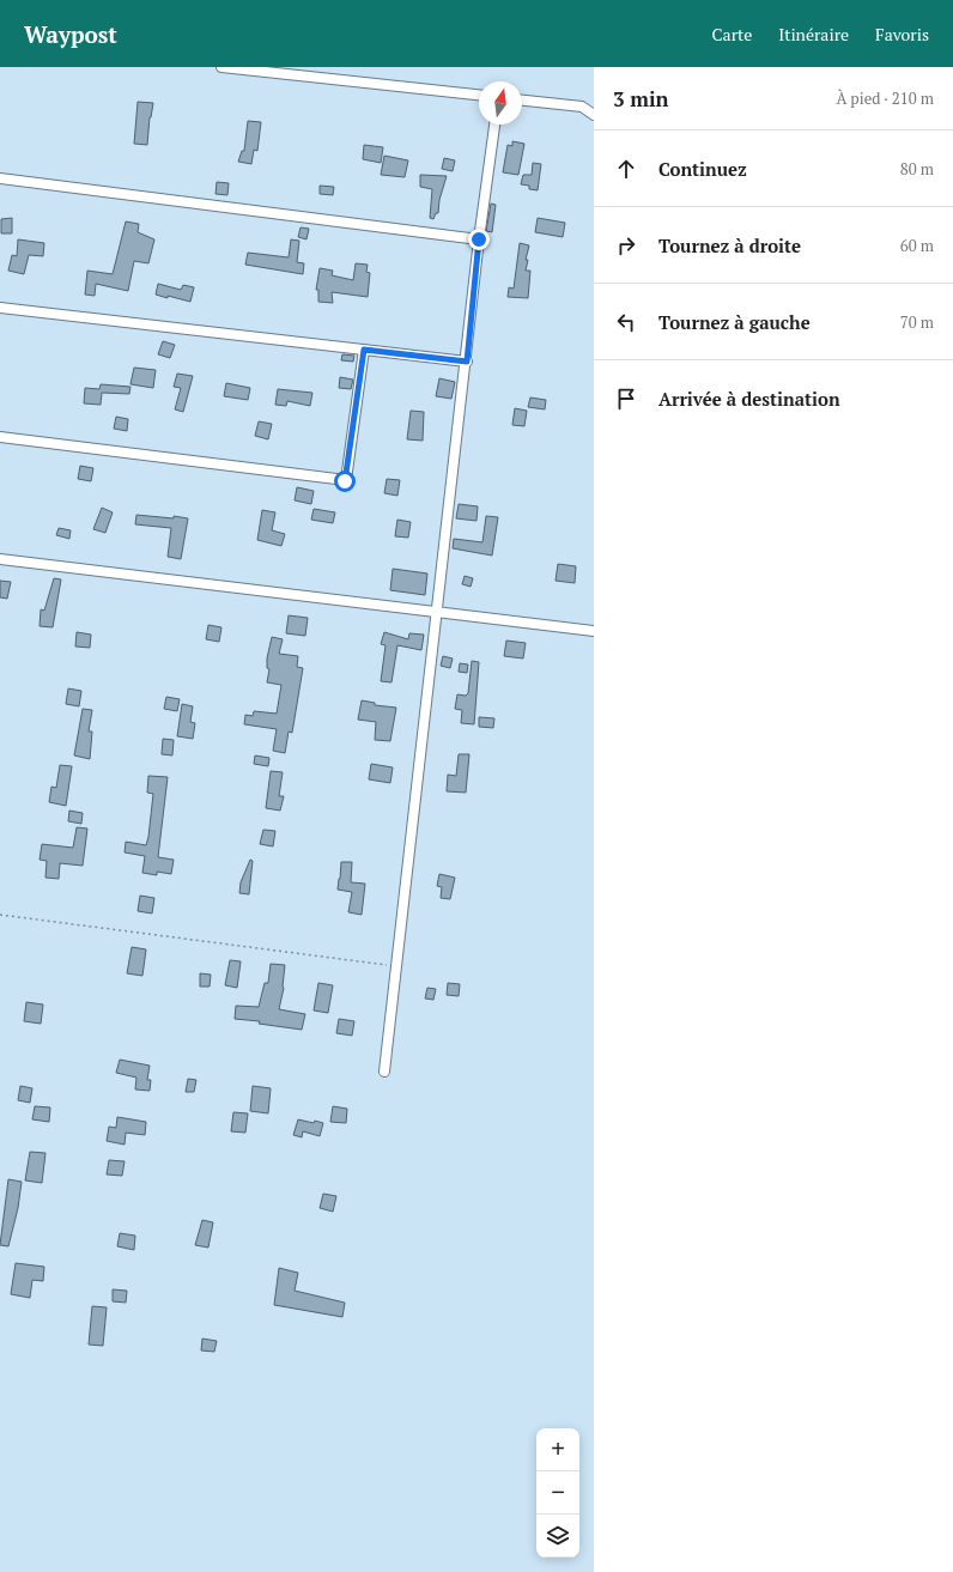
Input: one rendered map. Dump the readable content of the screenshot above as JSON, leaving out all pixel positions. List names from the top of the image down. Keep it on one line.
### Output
{"north":"top","page":{"header":"Waypost","nav":["Carte","Itinéraire","Favoris"],"heading":["3 min","À pied · 210 m"],"list":[["Continuez","80 m"],["Tournez à droite","60 m"],["Tournez à gauche","70 m"],"Arrivée à destination"],"map_buttons":["+","−"]}}
